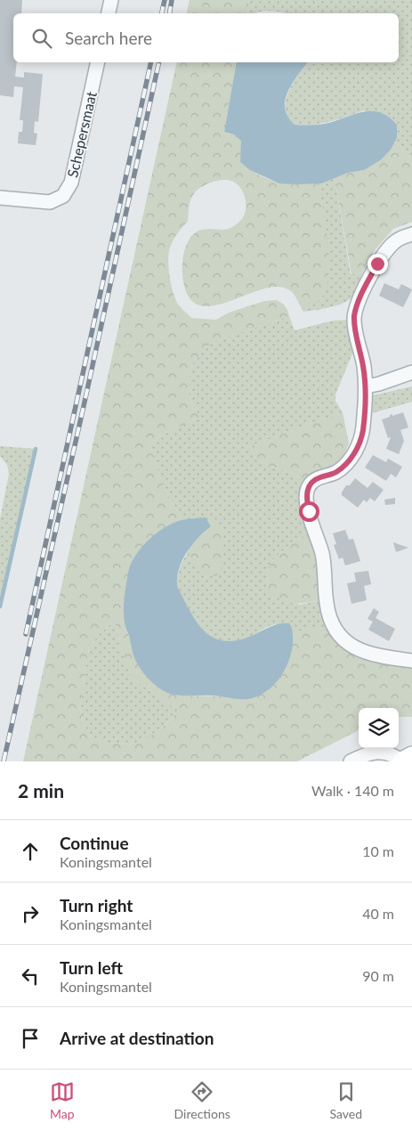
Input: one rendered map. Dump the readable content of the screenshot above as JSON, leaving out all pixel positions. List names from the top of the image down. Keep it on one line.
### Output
{"streets":{"street":["Schepersmaat"]},"page":{"search":"Search here","heading":["2 min","Walk · 140 m"],"list":[["Continue","Koningsmantel","10 m"],["Turn right","Koningsmantel","40 m"],["Turn left","Koningsmantel","90 m"],"Arrive at destination"],"nav":["Map","Directions","Saved"]}}
